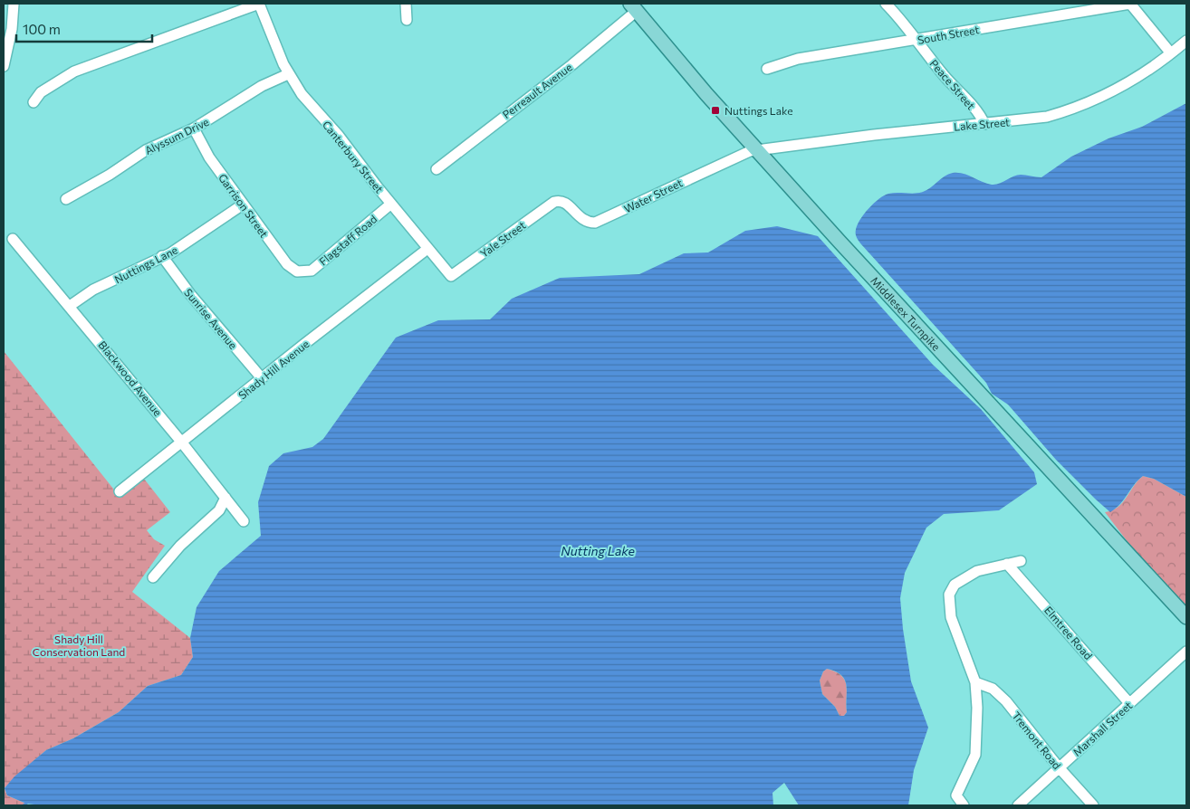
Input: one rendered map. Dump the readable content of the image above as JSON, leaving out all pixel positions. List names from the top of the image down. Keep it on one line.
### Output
{"streets":{"main road":["Middlesex Turnpike"],"street":["South Street","Peace Street","Perreault Avenue","Lake Street","Alyssum Drive","Canterbury Street","Water Street","Garrison Street","Yale Street","Flagstaff Road","Nuttings Lane","Sunrise Avenue","Shady Hill Avenue","Blackwood Avenue","Elmtree Road","Marshall Street","Tremont Road"]},"crossings":[["South Street","Peace Street"],["Peace Street","Lake Street"],["Perreault Avenue","Middlesex Turnpike"],["Lake Street","Water Street"],["Lake Street","Middlesex Turnpike"],["Alyssum Drive","Canterbury Street"],["Alyssum Drive","Garrison Street"],["Canterbury Street","Yale Street"],["Canterbury Street","Flagstaff Road"],["Canterbury Street","Shady Hill Avenue"],["Water Street","Yale Street"],["Water Street","Middlesex Turnpike"],["Garrison Street","Flagstaff Road"],["Garrison Street","Nuttings Lane"],["Nuttings Lane","Sunrise Avenue"],["Nuttings Lane","Blackwood Avenue"],["Sunrise Avenue","Shady Hill Avenue"],["Shady Hill Avenue","Blackwood Avenue"],["Elmtree Road","Marshall Street"],["Marshall Street","Tremont Road"]],"water":["Nutting Lake"],"parks":["Shady Hill Conservation Land"],"places":{"transit":["Nuttings Lake"]},"scale_bar":"100 m"}
